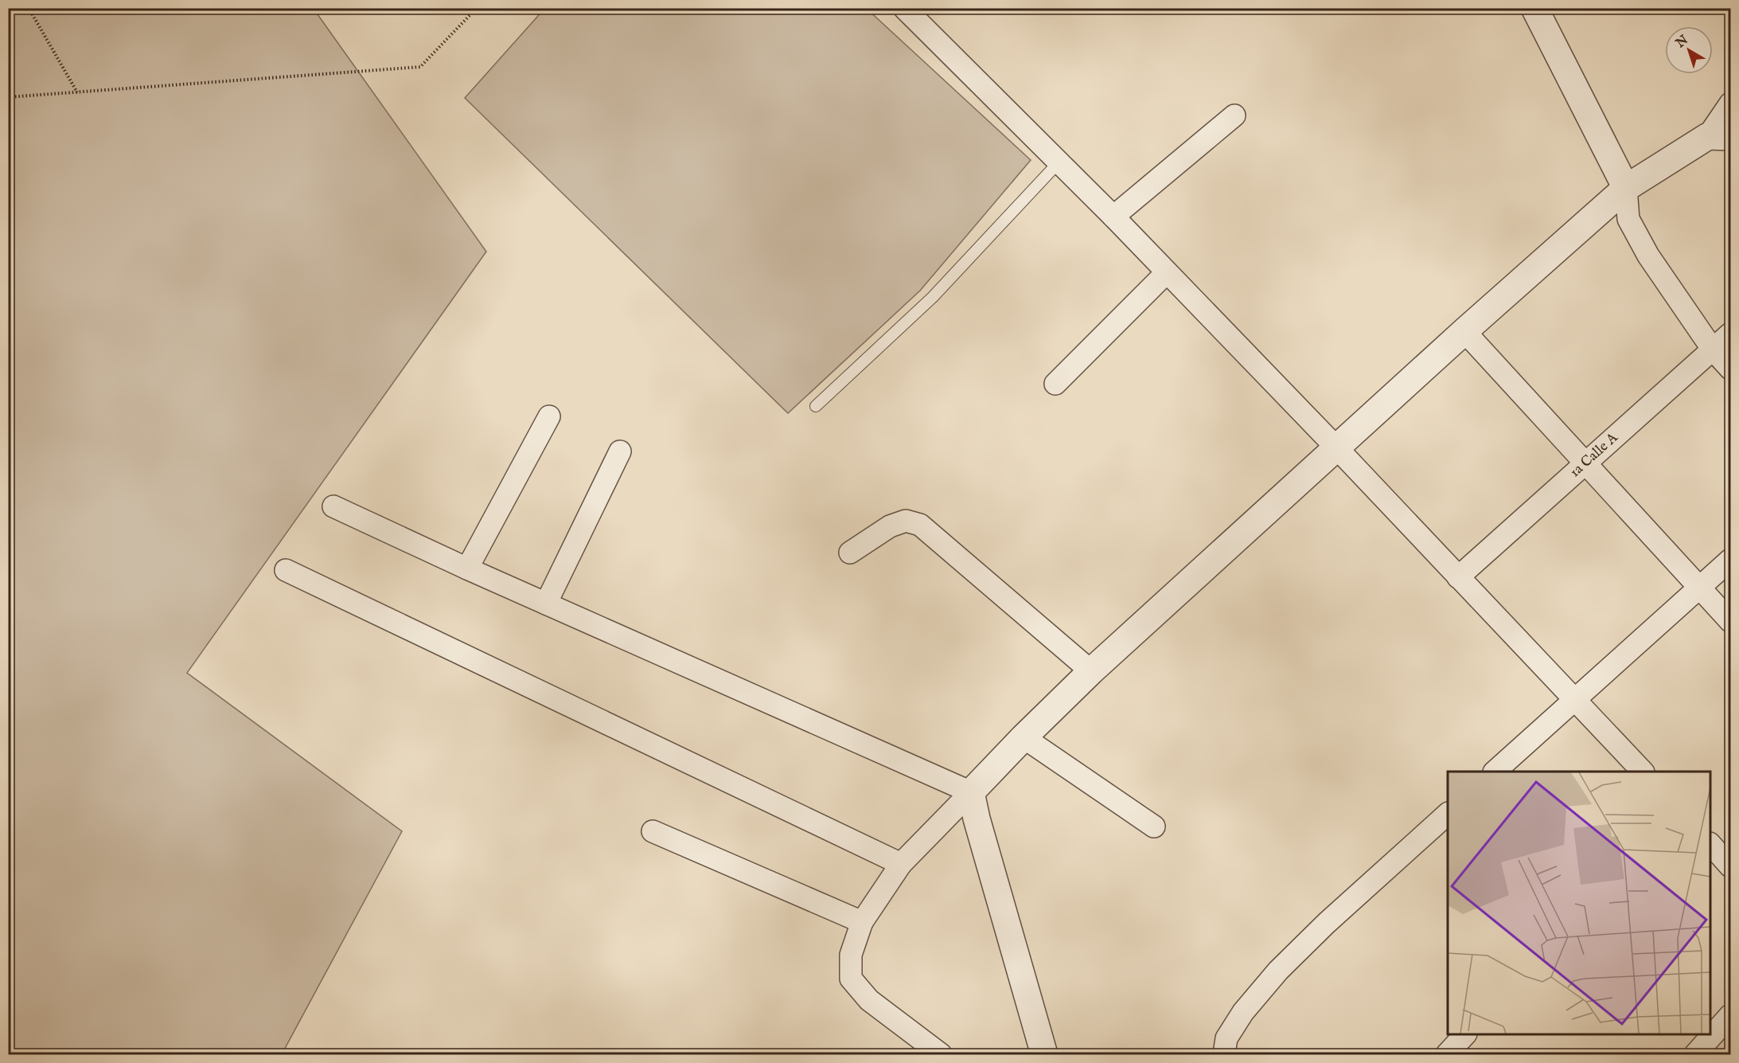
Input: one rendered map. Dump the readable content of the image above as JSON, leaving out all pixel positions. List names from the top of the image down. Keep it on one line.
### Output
{"streets":{"street":["1a Calle A"]},"north":"top left"}
